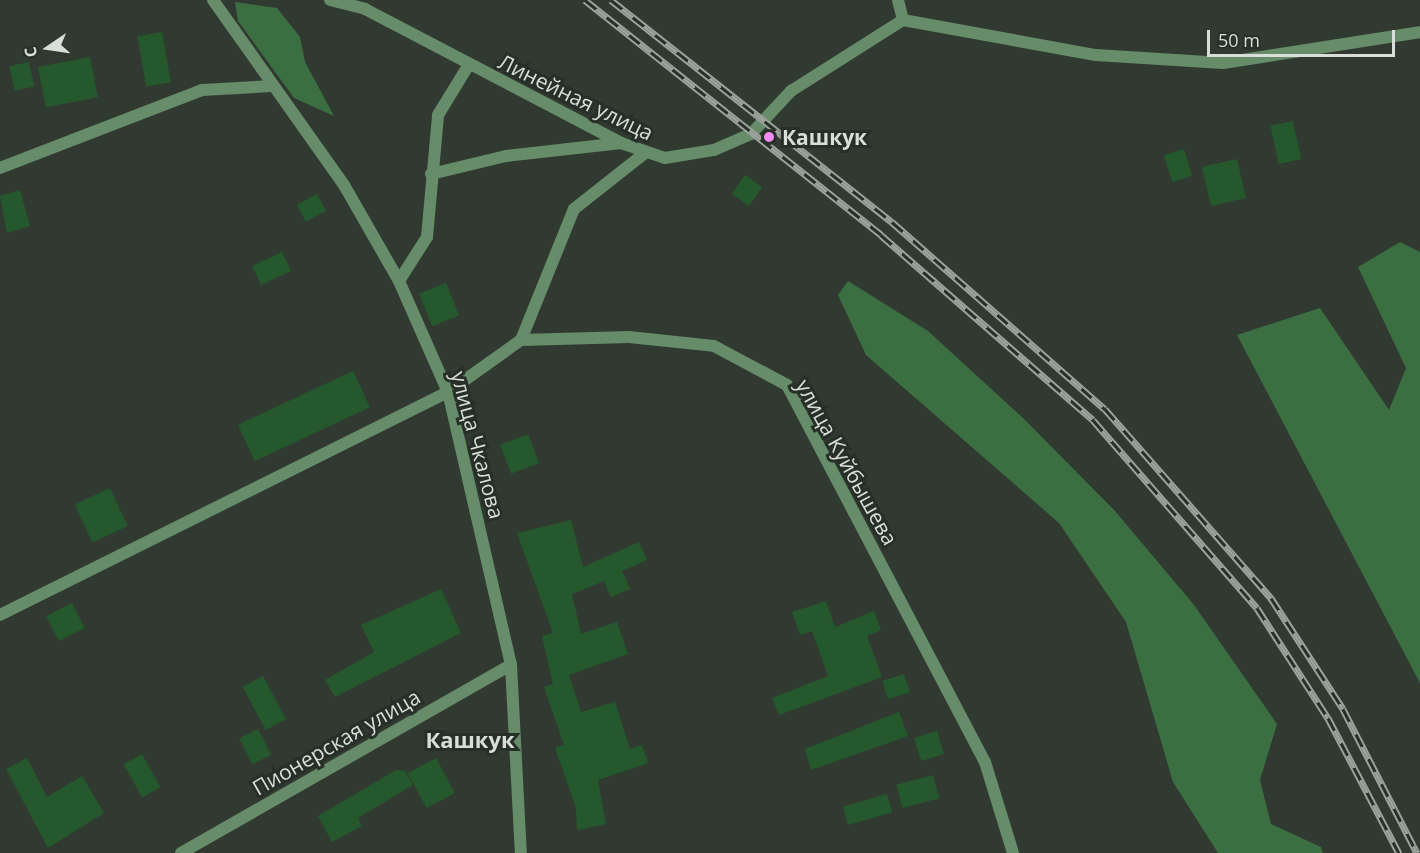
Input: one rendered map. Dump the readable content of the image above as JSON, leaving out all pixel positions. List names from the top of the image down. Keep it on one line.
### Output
{"streets":{"street":["Линейная улица","улица Чкалова","улица Куйбышева","Пионерская улица"]},"crossings":[["улица Чкалова","Пионерская улица"]],"districts":["Кашкук"],"places":["Кашкук"],"scale_bar":"50 m","north":"left"}
